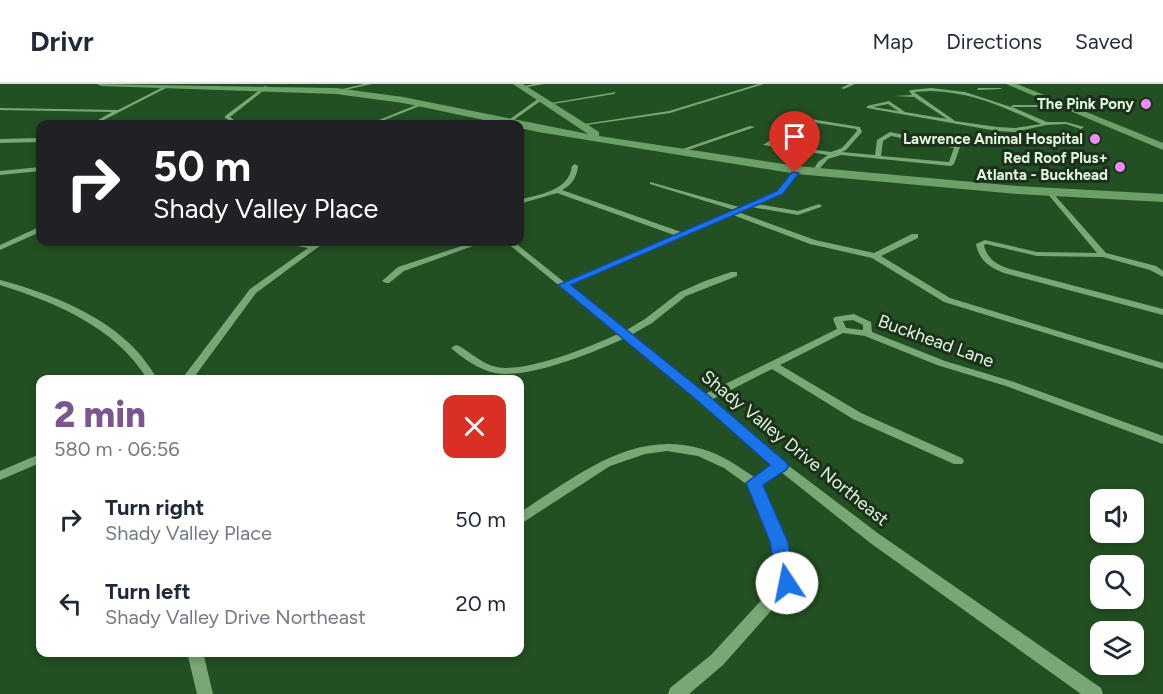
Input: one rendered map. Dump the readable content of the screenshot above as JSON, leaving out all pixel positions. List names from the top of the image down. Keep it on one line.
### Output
{"streets":{"street":["Buckhead Lane","Shady Valley Drive Northeast"]},"crossings":[["Buckhead Lane","Shady Valley Drive Northeast"]],"places":["The Pink Pony","Lawrence Animal Hospital","Red Roof Plus+ Atlanta - Buckhead"],"page":{"header":"Drivr","nav":["Map","Directions","Saved"],"turn":["50 m","Shady Valley Place"],"heading":["2 min","580 m · 06:56"],"list":[{"name":"Turn right","note":"Shady Valley Place","value":"50 m"},{"name":"Turn left","note":"Shady Valley Drive Northeast","value":"20 m"}]}}
